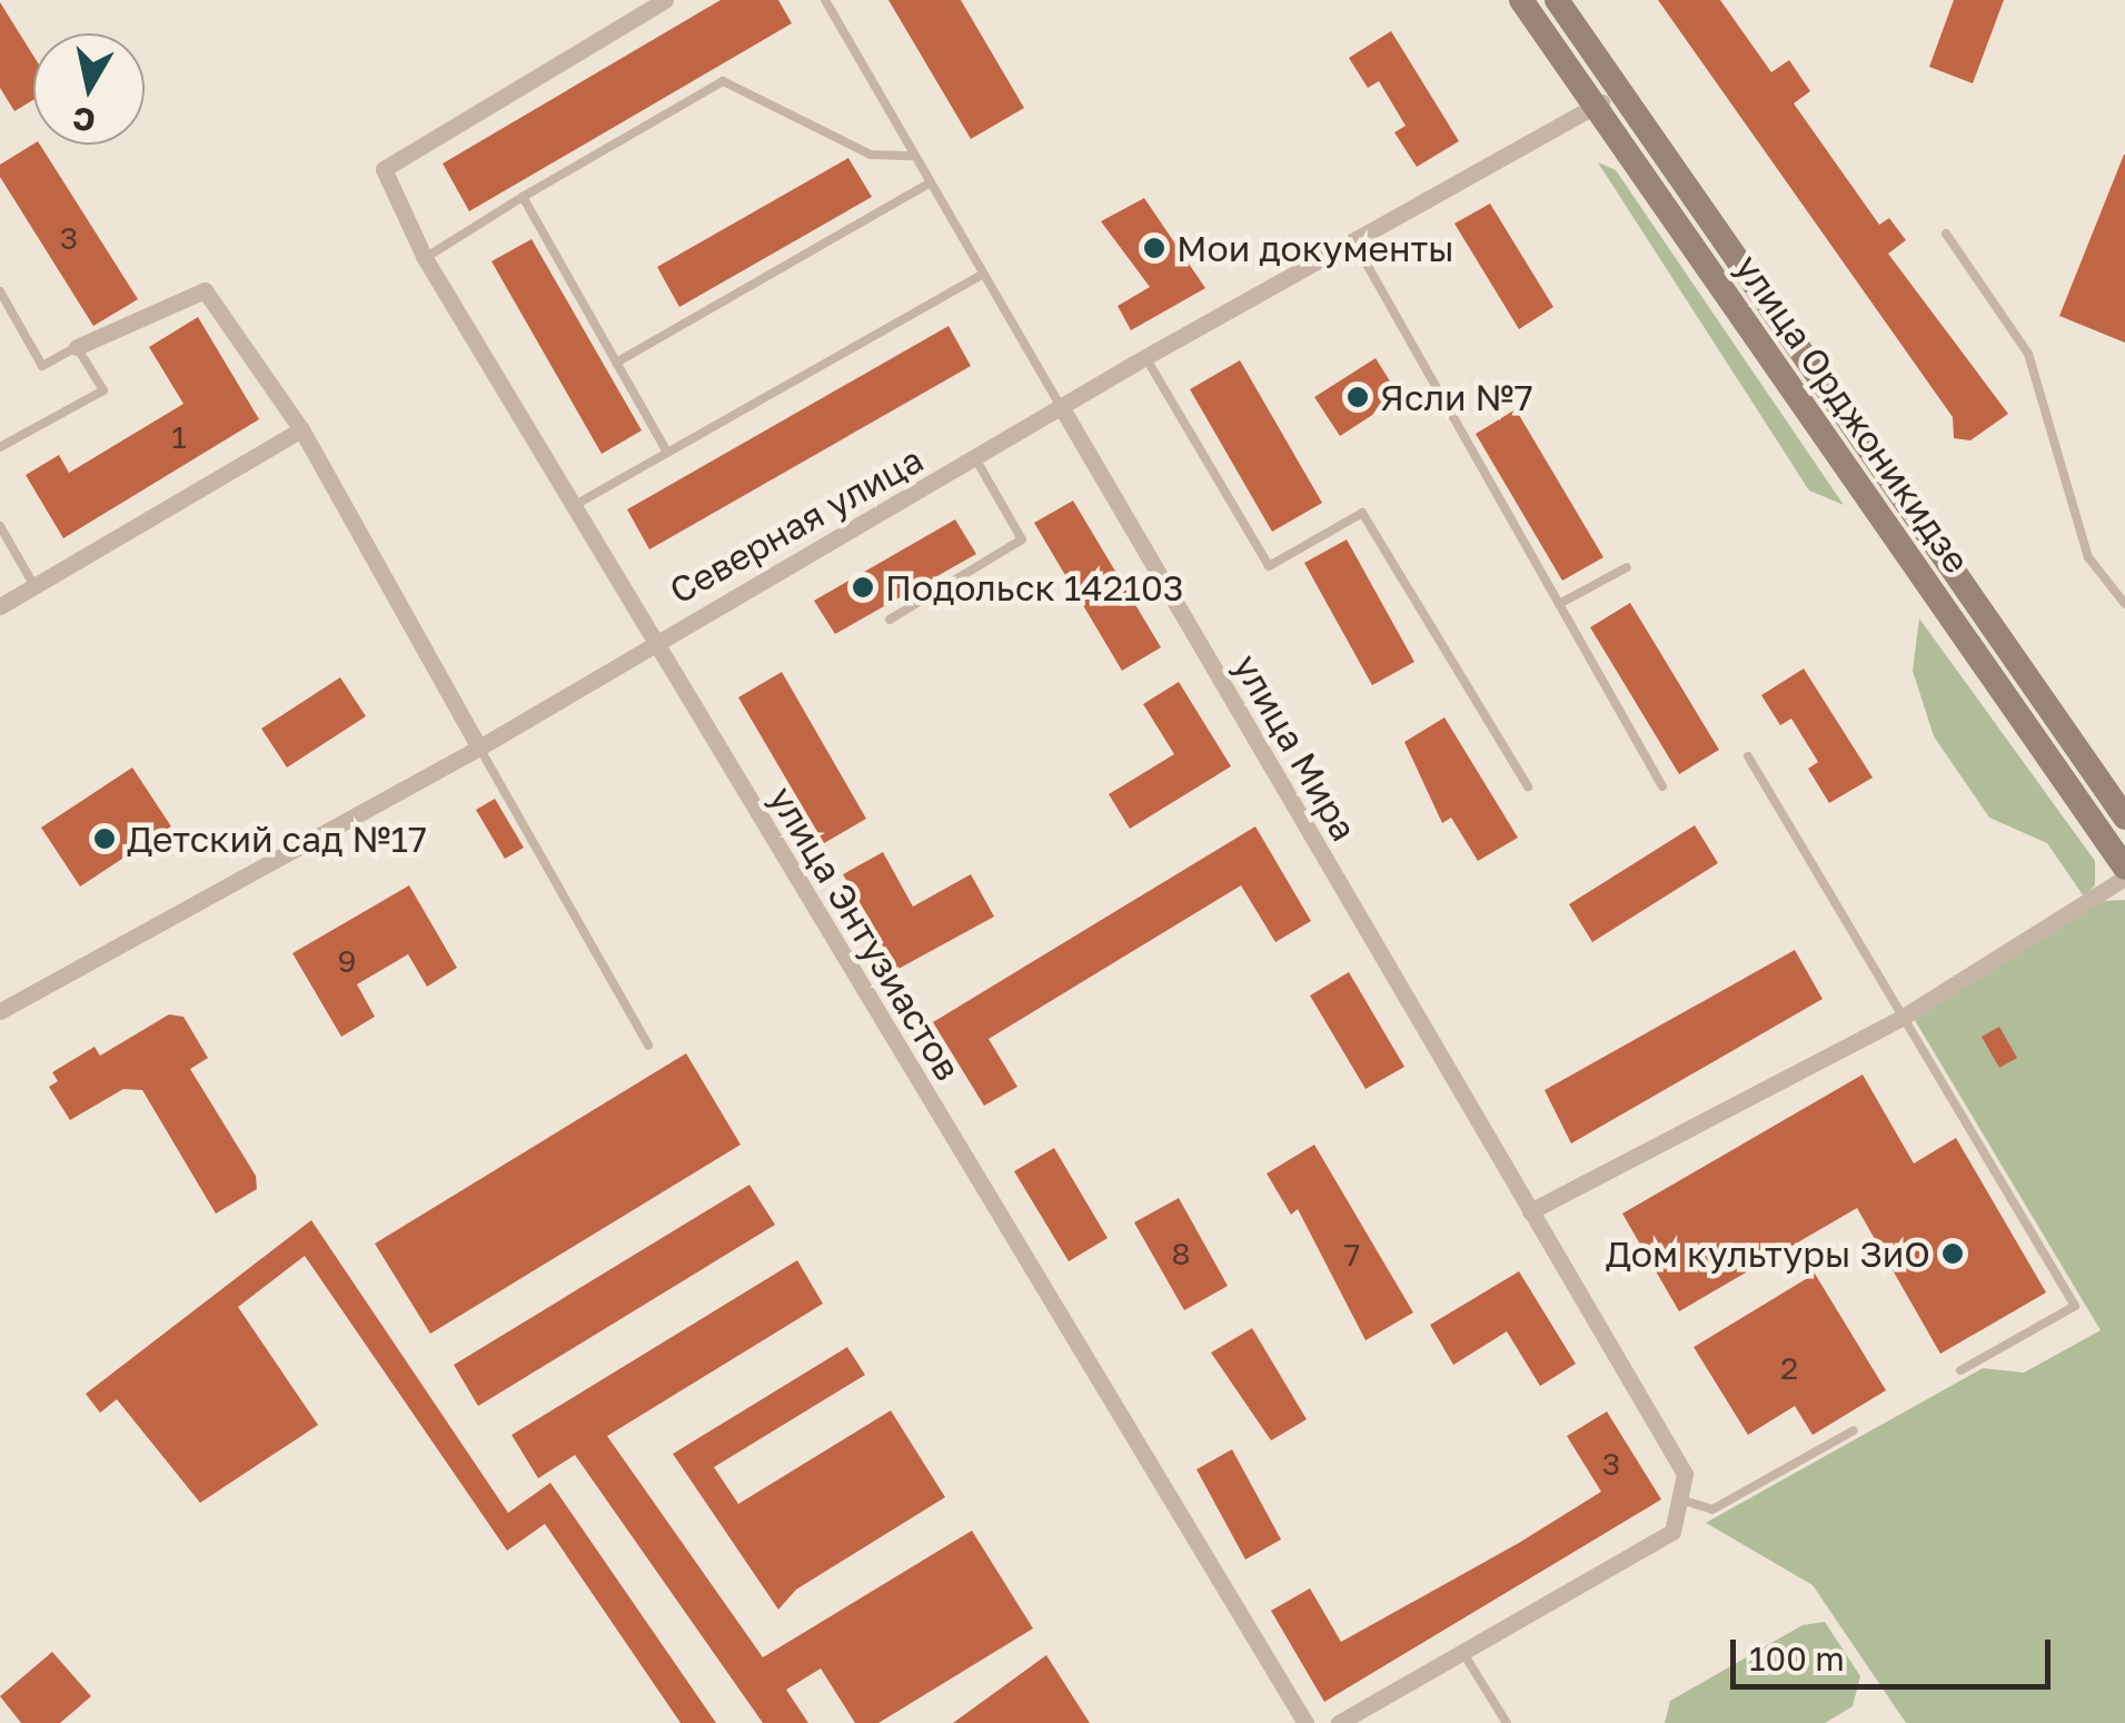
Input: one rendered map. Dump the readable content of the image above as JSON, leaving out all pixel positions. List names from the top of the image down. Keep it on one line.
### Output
{"streets":{"main road":["улица Орджоникидзе"],"street":["Северная улица","улица Мира","улица Энтузиастов"]},"crossings":[["улица Орджоникидзе","Северная улица"],["Северная улица","улица Мира"],["Северная улица","улица Энтузиастов"]],"places":["Мои документы","Ясли №7","Подольск 142103","Детский сад №17","Дом культуры ЗиО"],"house_numbers":["3","1","9","8","7","2","3"],"scale_bar":"100 m","north":"bottom"}
